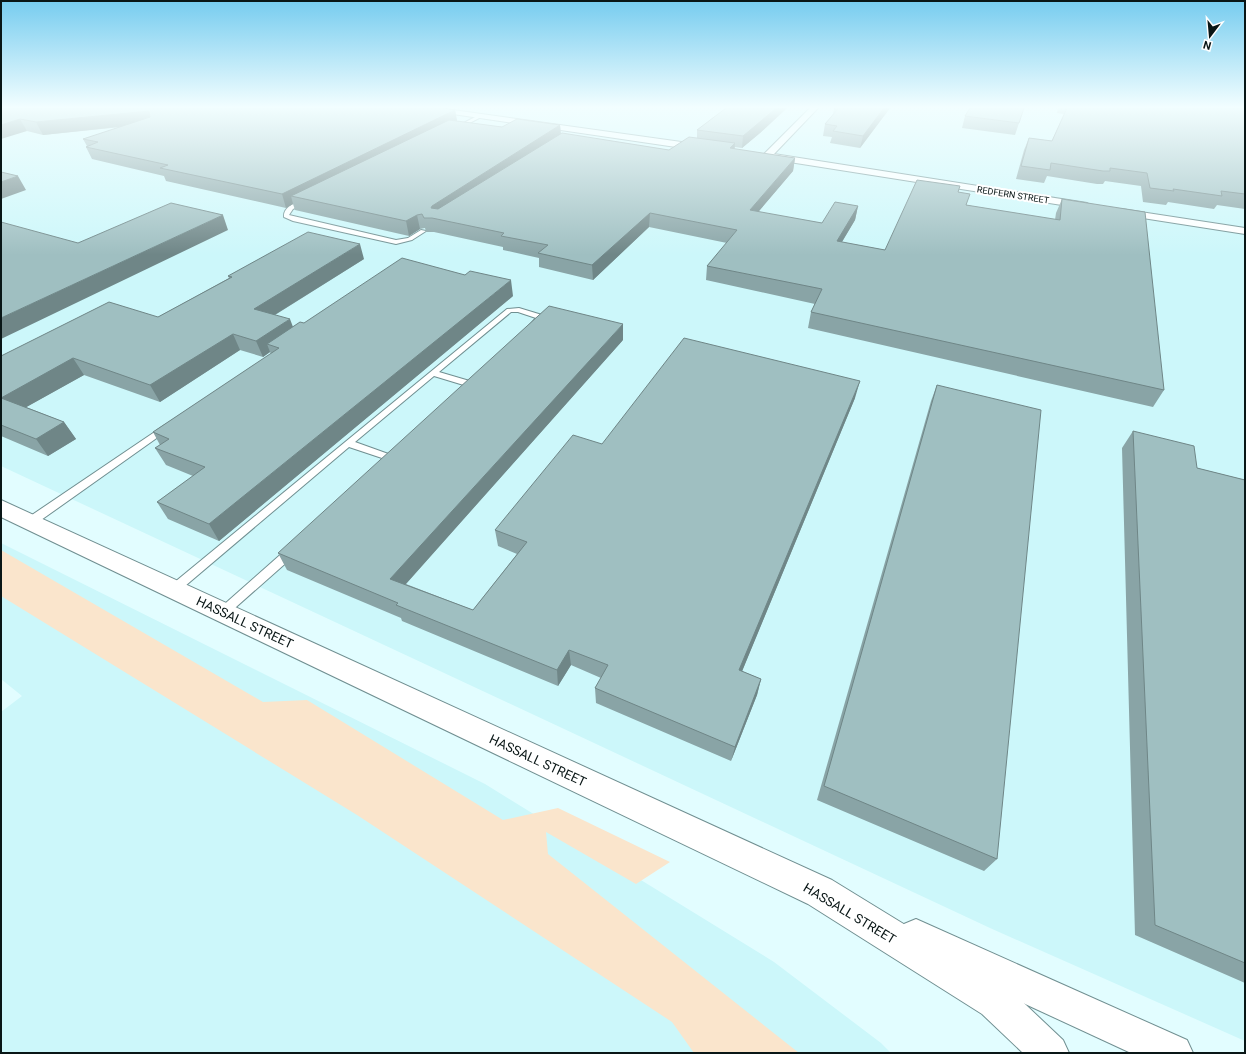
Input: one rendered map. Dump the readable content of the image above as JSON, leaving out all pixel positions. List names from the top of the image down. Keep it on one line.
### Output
{"streets":{"main road":["HASSALL STREET"],"street":["REDFERN STREET"]},"north":"bottom"}
